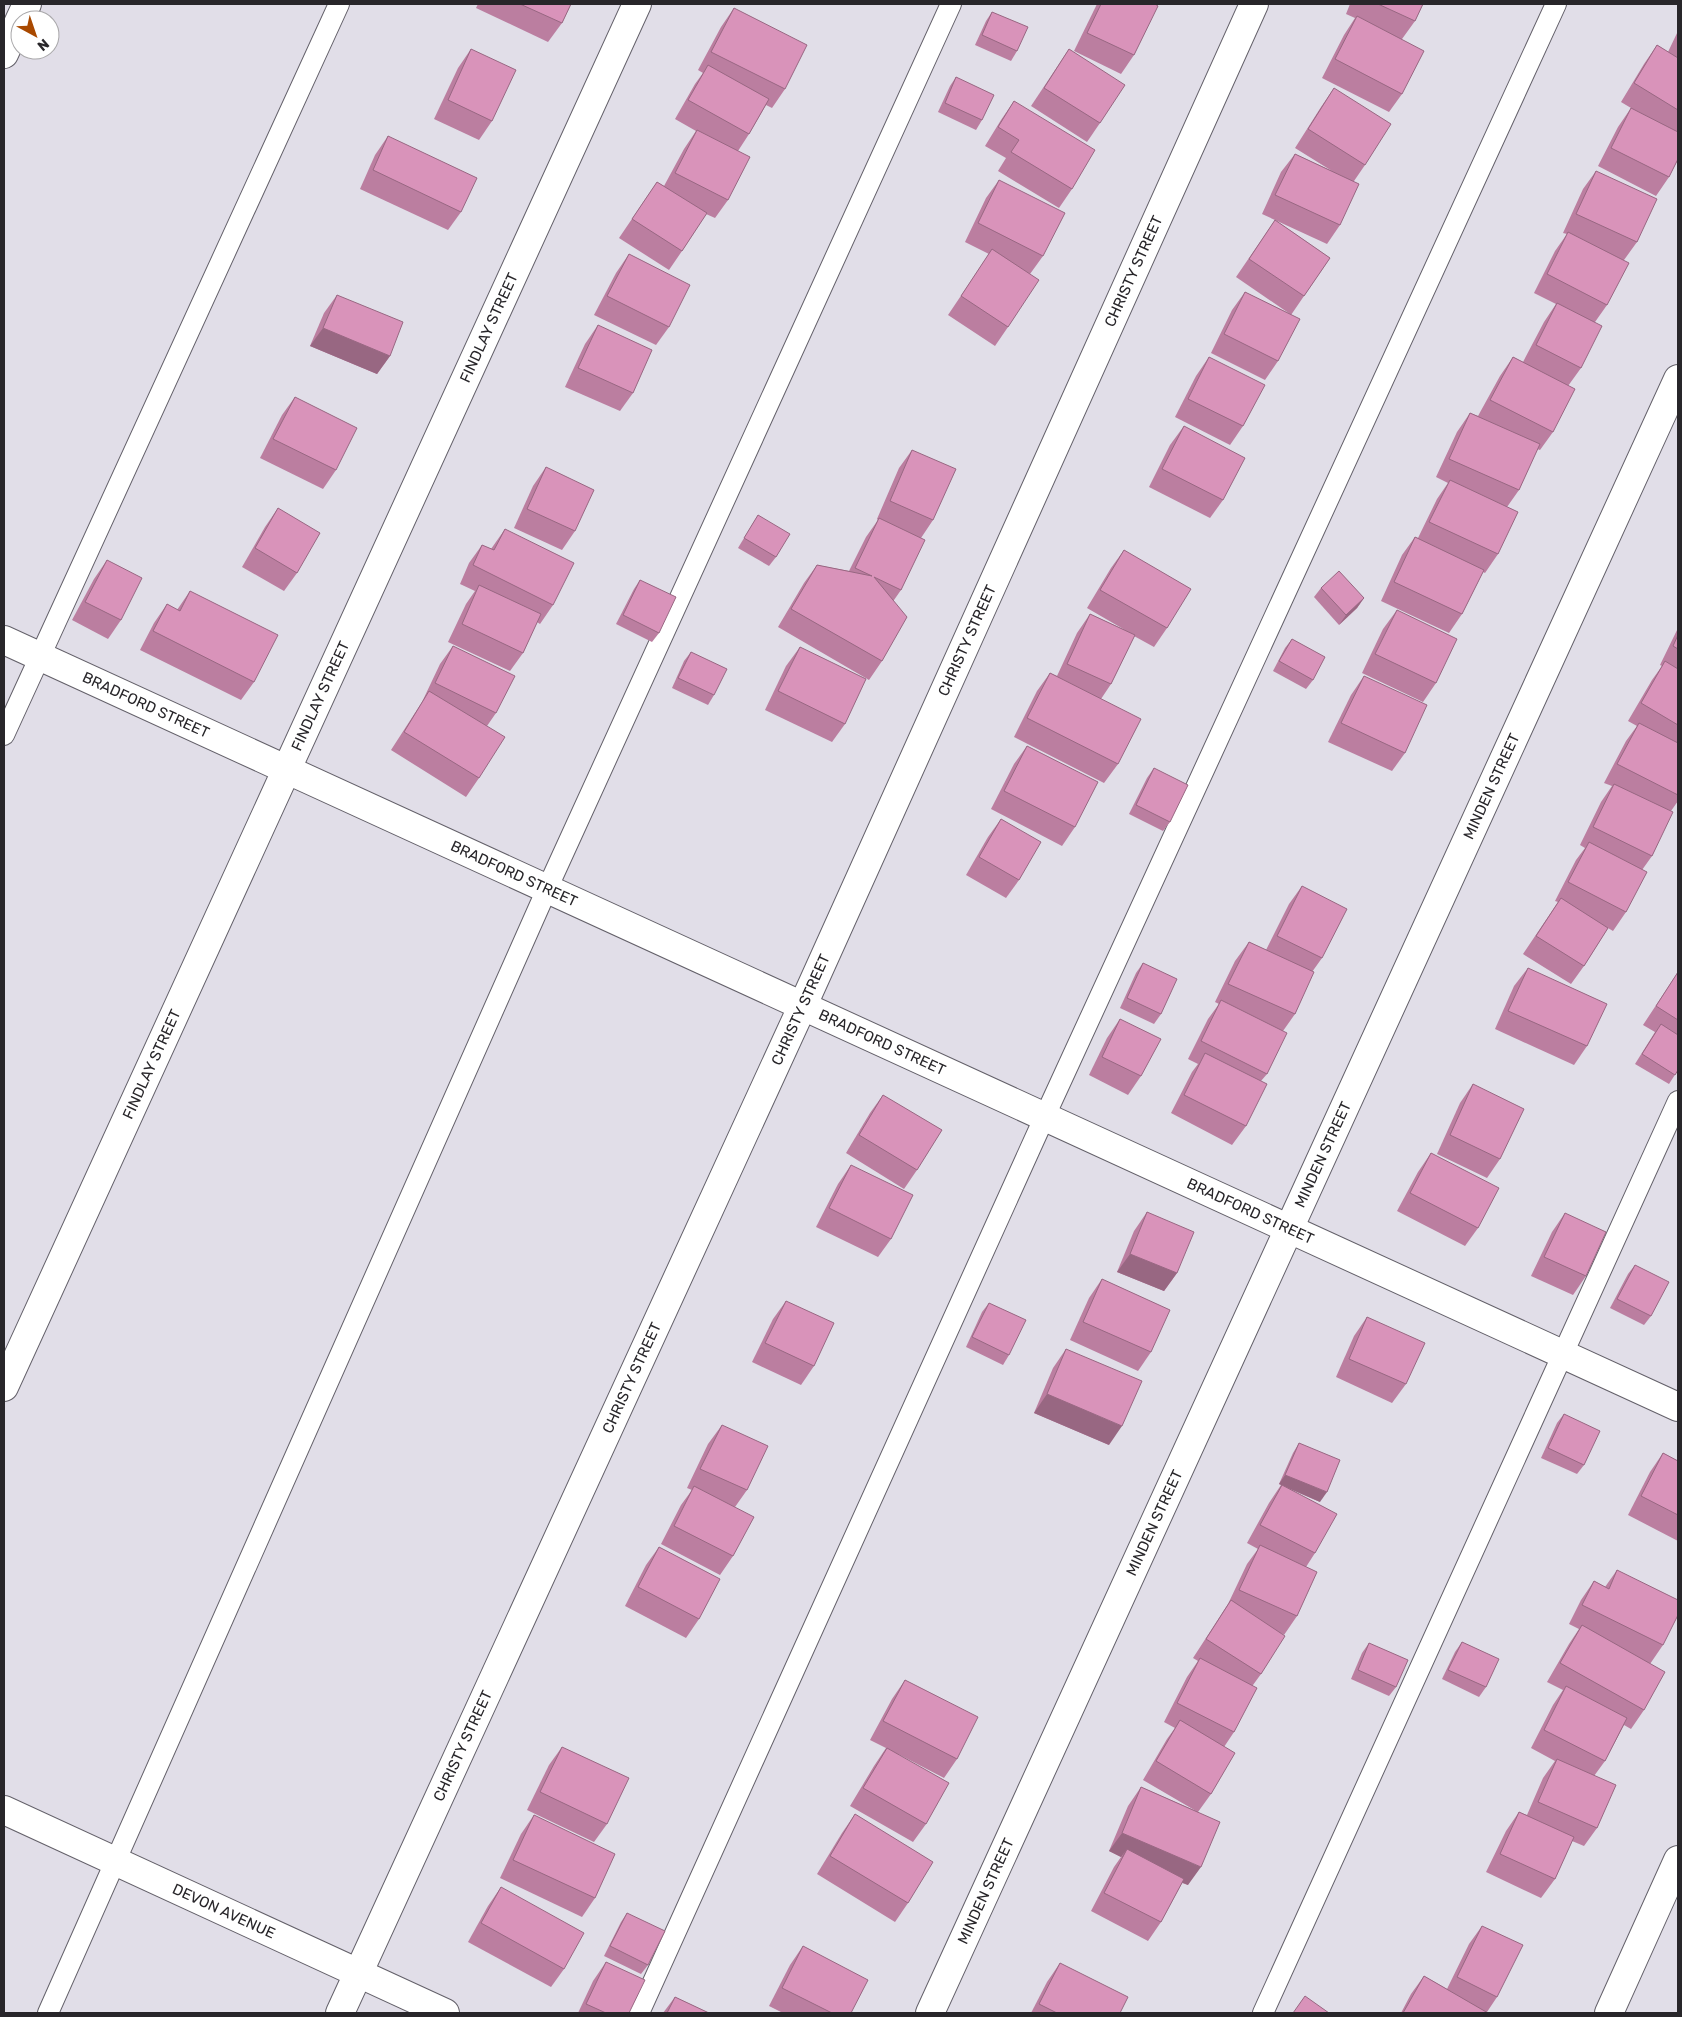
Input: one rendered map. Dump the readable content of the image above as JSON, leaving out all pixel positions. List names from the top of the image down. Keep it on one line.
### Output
{"streets":{"street":["CHRISTY STREET","FINDLAY STREET","BRADFORD STREET","MINDEN STREET","DEVON AVENUE"]},"crossings":[["CHRISTY STREET","BRADFORD STREET"],["CHRISTY STREET","DEVON AVENUE"],["FINDLAY STREET","BRADFORD STREET"],["BRADFORD STREET","MINDEN STREET"]],"north":"bottom right"}
